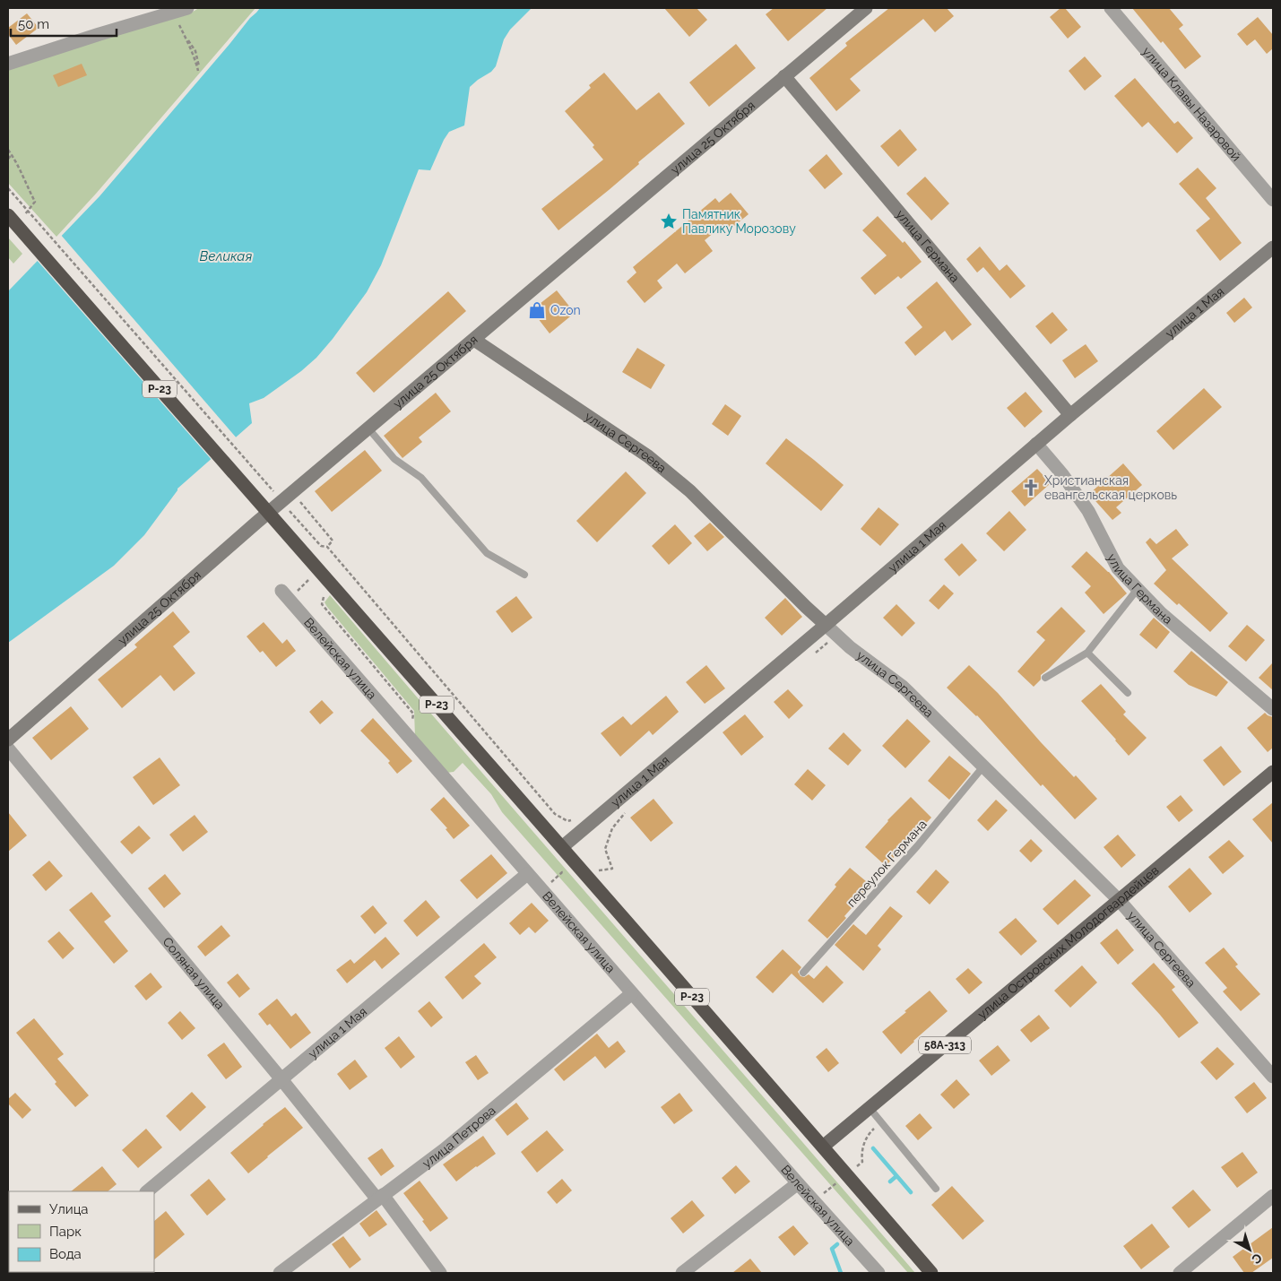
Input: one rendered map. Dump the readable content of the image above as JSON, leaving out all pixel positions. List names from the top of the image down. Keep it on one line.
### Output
{"streets":{"highway":["Р-23"],"main road":["улица 25 Октября","улица Германа","улица 1 Мая","улица Сергеева","улица Островских Молодогвардейцев","58А-313"],"street":["улица Клавы Назаровой","Велейская улица","Соляная улица","улица Петрова"],"lane":["переулок Германа"]},"crossings":[["улица 25 Октября","улица Германа"],["улица 25 Октября","улица Сергеева"],["улица Германа","улица 1 Мая"],["улица 1 Мая","Р-23"],["улица 1 Мая","улица Сергеева"],["улица 1 Мая","Велейская улица"],["улица 1 Мая","Соляная улица"],["Р-23","улица Островских Молодогвардейцев"],["улица Сергеева","переулок Германа"],["улица Сергеева","улица Островских Молодогвардейцев"],["Велейская улица","улица Петрова"],["Соляная улица","улица Петрова"]],"water":["Великая"],"places":{"place":["Памятник Павлику Морозову"],"shop":["Ozon"],"church":["Христианская евангельская церковь"]},"legend":["Улица","Парк","Вода"],"scale_bar":"50 m","north":"bottom right"}
